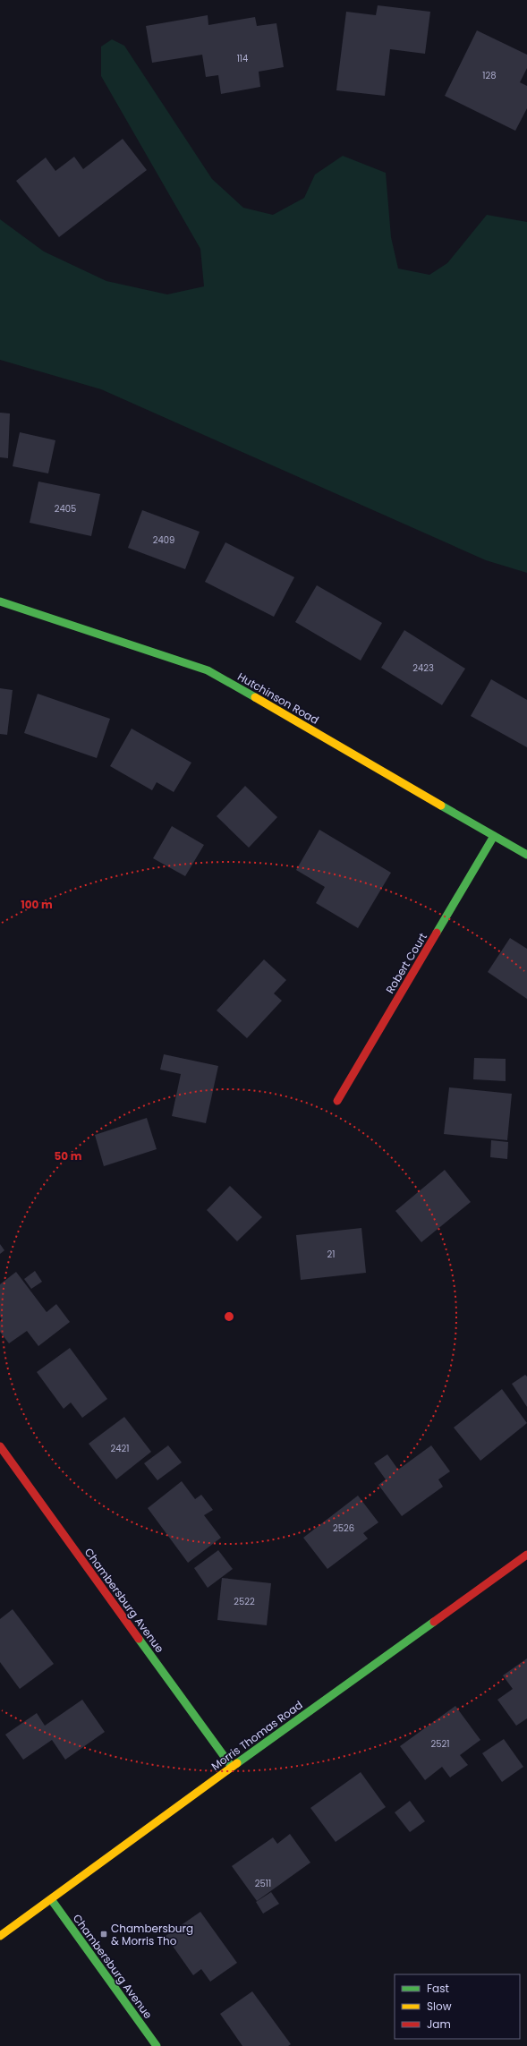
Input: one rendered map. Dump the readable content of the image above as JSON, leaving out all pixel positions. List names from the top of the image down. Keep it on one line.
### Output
{"streets":{"street":["Hutchinson Road","Robert Court","Chambersburg Avenue","Morris Thomas Road"]},"crossings":[["Hutchinson Road","Robert Court"],["Chambersburg Avenue","Morris Thomas Road"]],"places":{"transit":["Chambersburg & Morris Tho"]},"house_numbers":["114","128","2405","2409","2423","21","2421","2526","2522","2521","2511"],"legend":["Fast","Slow","Jam"],"rings":["100 m","50 m"]}
